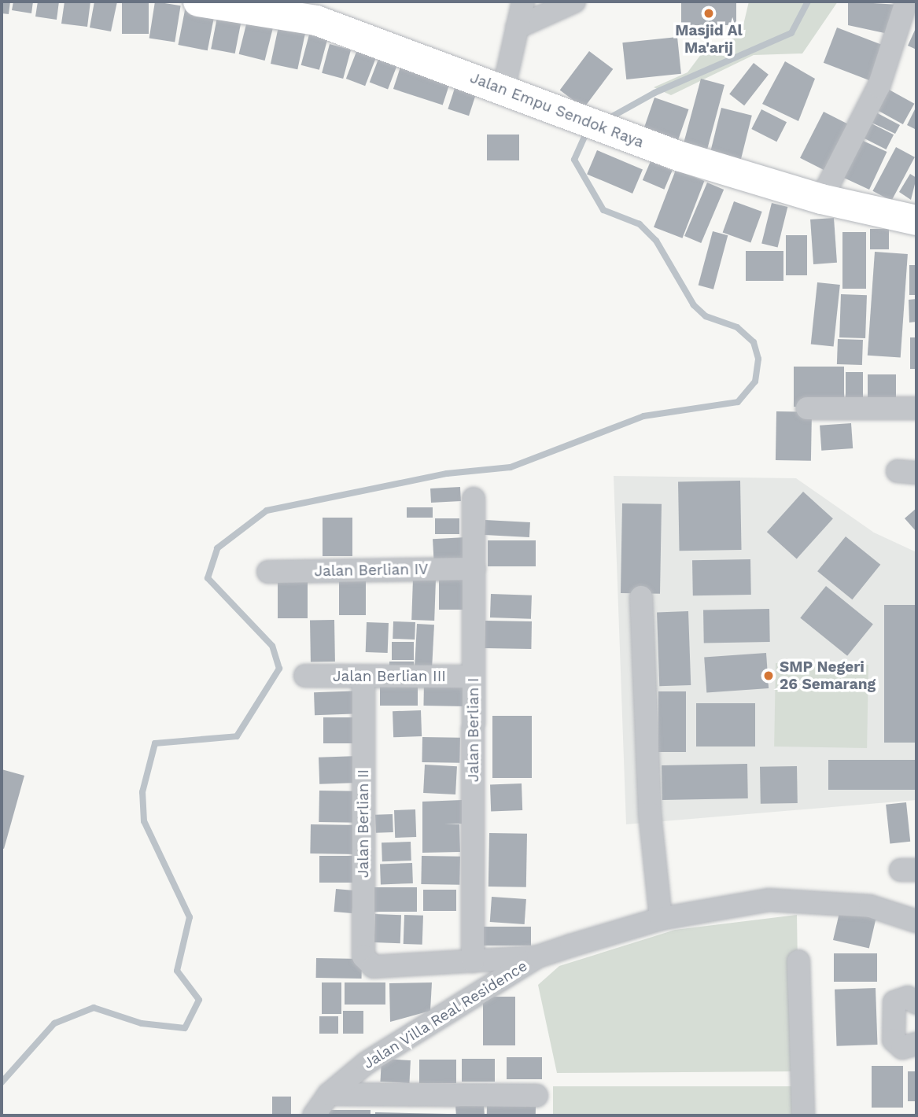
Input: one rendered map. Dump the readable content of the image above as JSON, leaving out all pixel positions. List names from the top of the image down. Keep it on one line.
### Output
{"streets":{"main road":["Jalan Empu Sendok Raya"],"street":["Jalan Berlian IV","Jalan Berlian III","Jalan Berlian I","Jalan Berlian II","Jalan Villa Real Residence"]},"crossings":[["Jalan Berlian IV","Jalan Berlian I"],["Jalan Berlian III","Jalan Berlian I"],["Jalan Berlian III","Jalan Berlian II"],["Jalan Berlian I","Jalan Berlian II"]],"places":["Masjid Al Ma'arij","SMP Negeri 26 Semarang"]}
